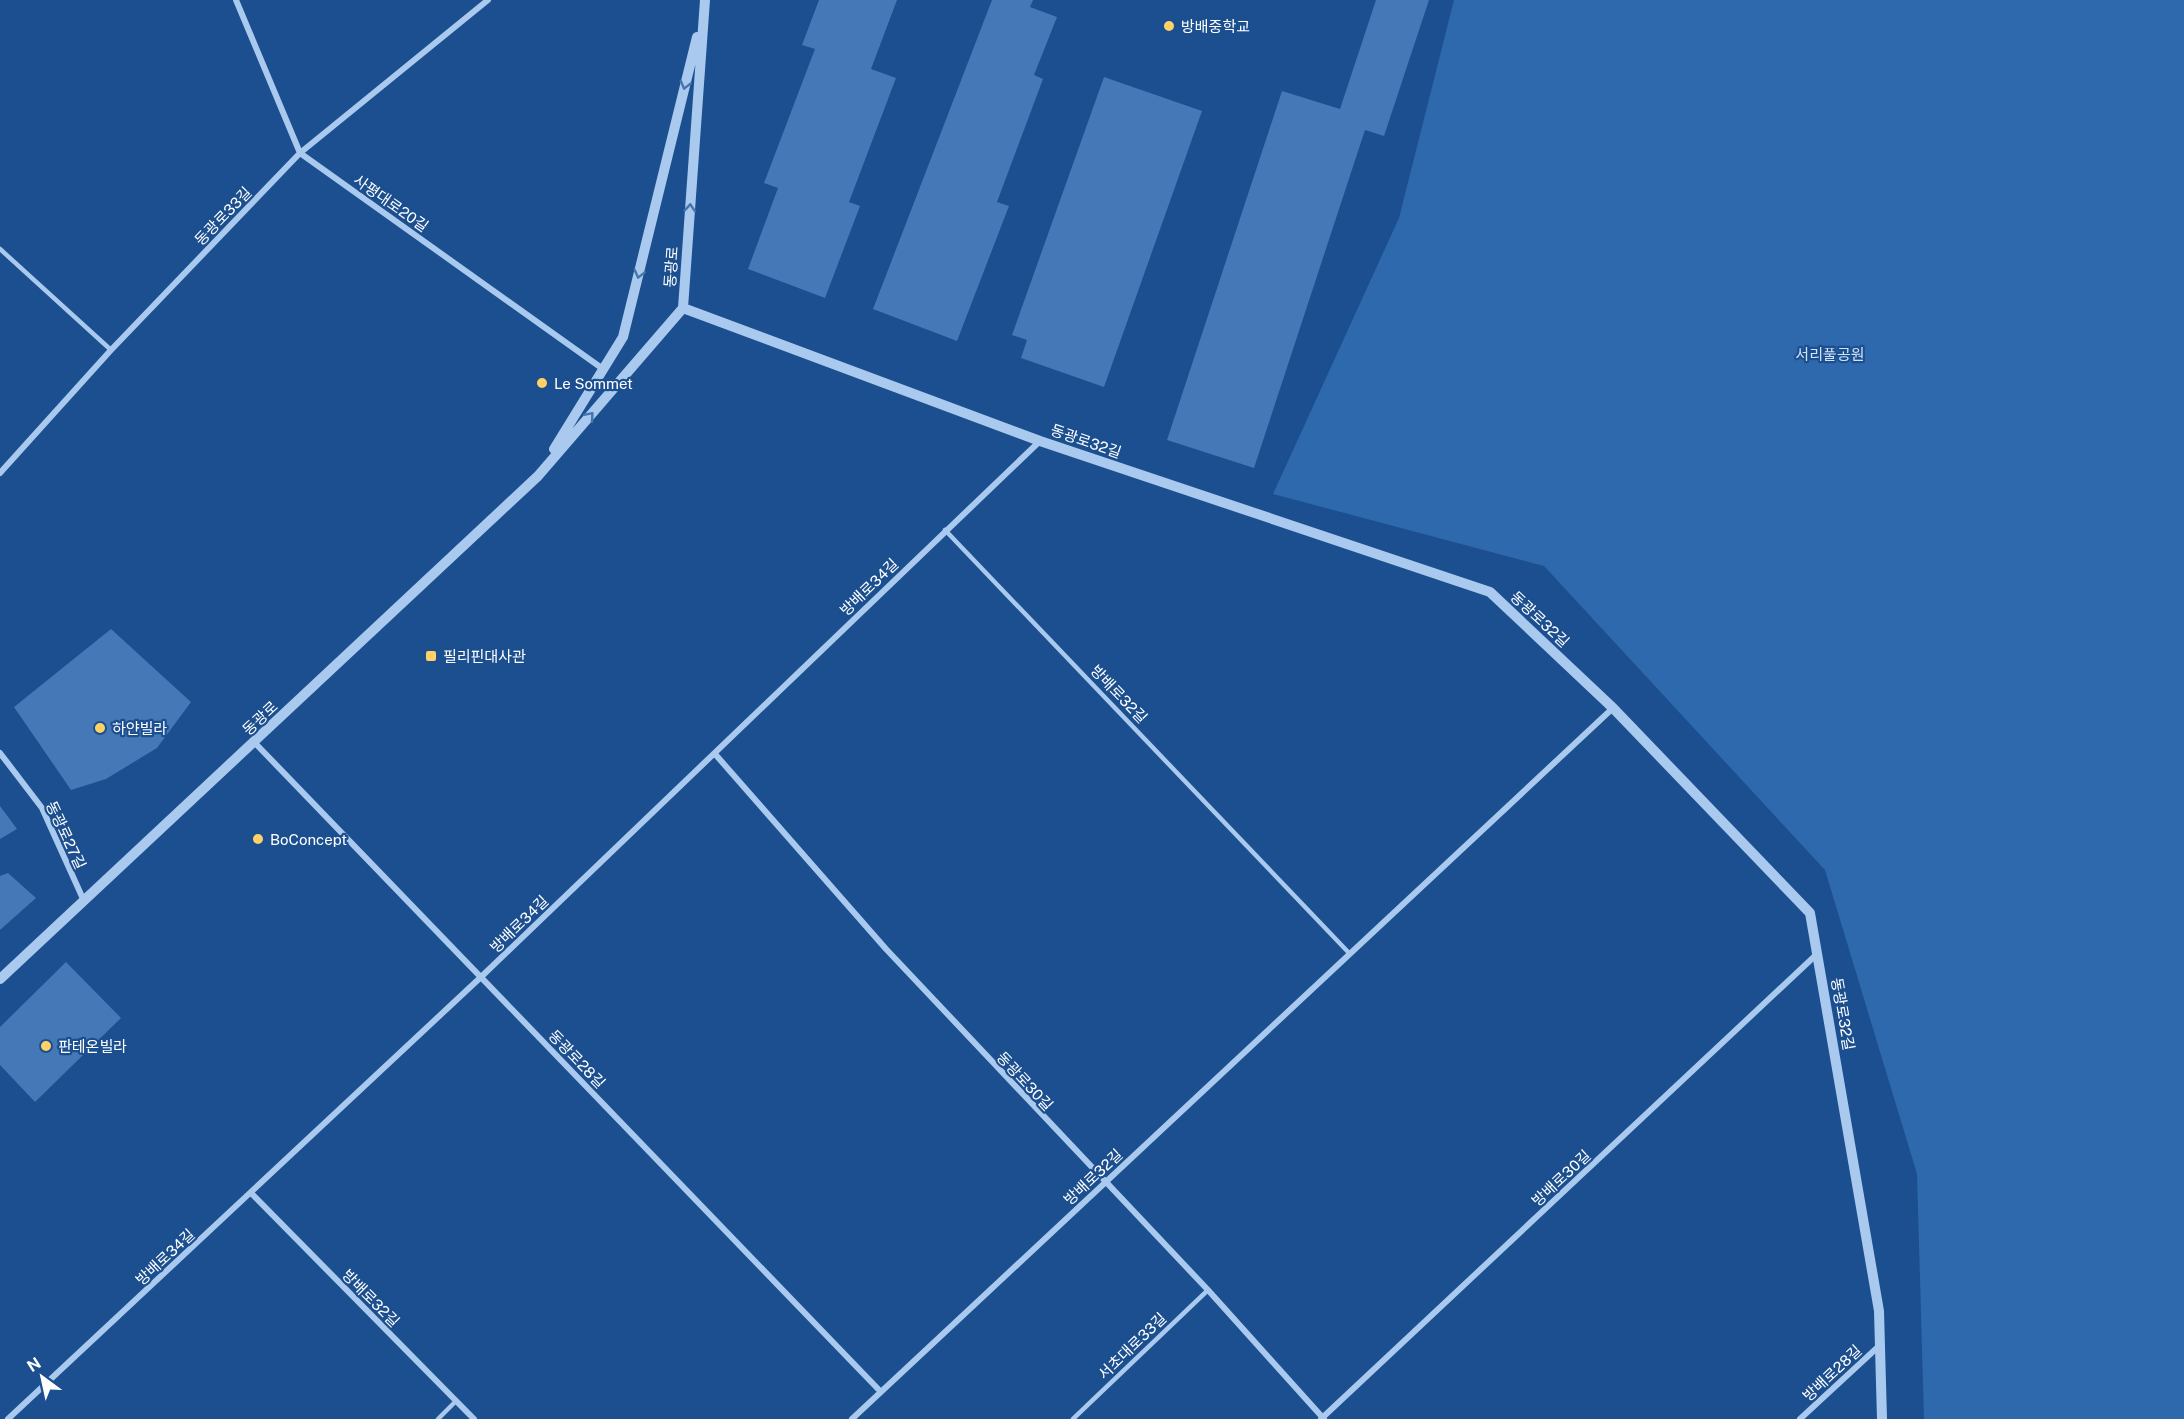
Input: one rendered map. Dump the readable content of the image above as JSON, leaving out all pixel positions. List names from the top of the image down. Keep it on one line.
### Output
{"streets":{"street":["사평대로20길","동광로33길","동광로","동광로32길","방배로34길","방배로32길","동광로27길","동광로28길","동광로30길","방배로30길","방배로28길"],"lane":["서초대로33길"]},"crossings":[["사평대로20길","동광로33길"],["사평대로20길","동광로"],["동광로","동광로32길"],["동광로","동광로27길"],["동광로","동광로28길"],["동광로32길","방배로34길"],["동광로32길","방배로32길"],["동광로32길","방배로30길"],["동광로32길","방배로28길"],["방배로34길","방배로32길"],["방배로34길","동광로28길"],["방배로34길","동광로30길"],["방배로32길","동광로28길"],["방배로32길","동광로30길"],["동광로30길","방배로30길"],["동광로30길","서초대로33길"]],"parks":["서리풀공원"],"places":{"other":["방배중학교","Le Sommet","하얀빌라","BoConcept","판테온빌라"],"transit":["필리핀대사관"]},"north":"top left"}
